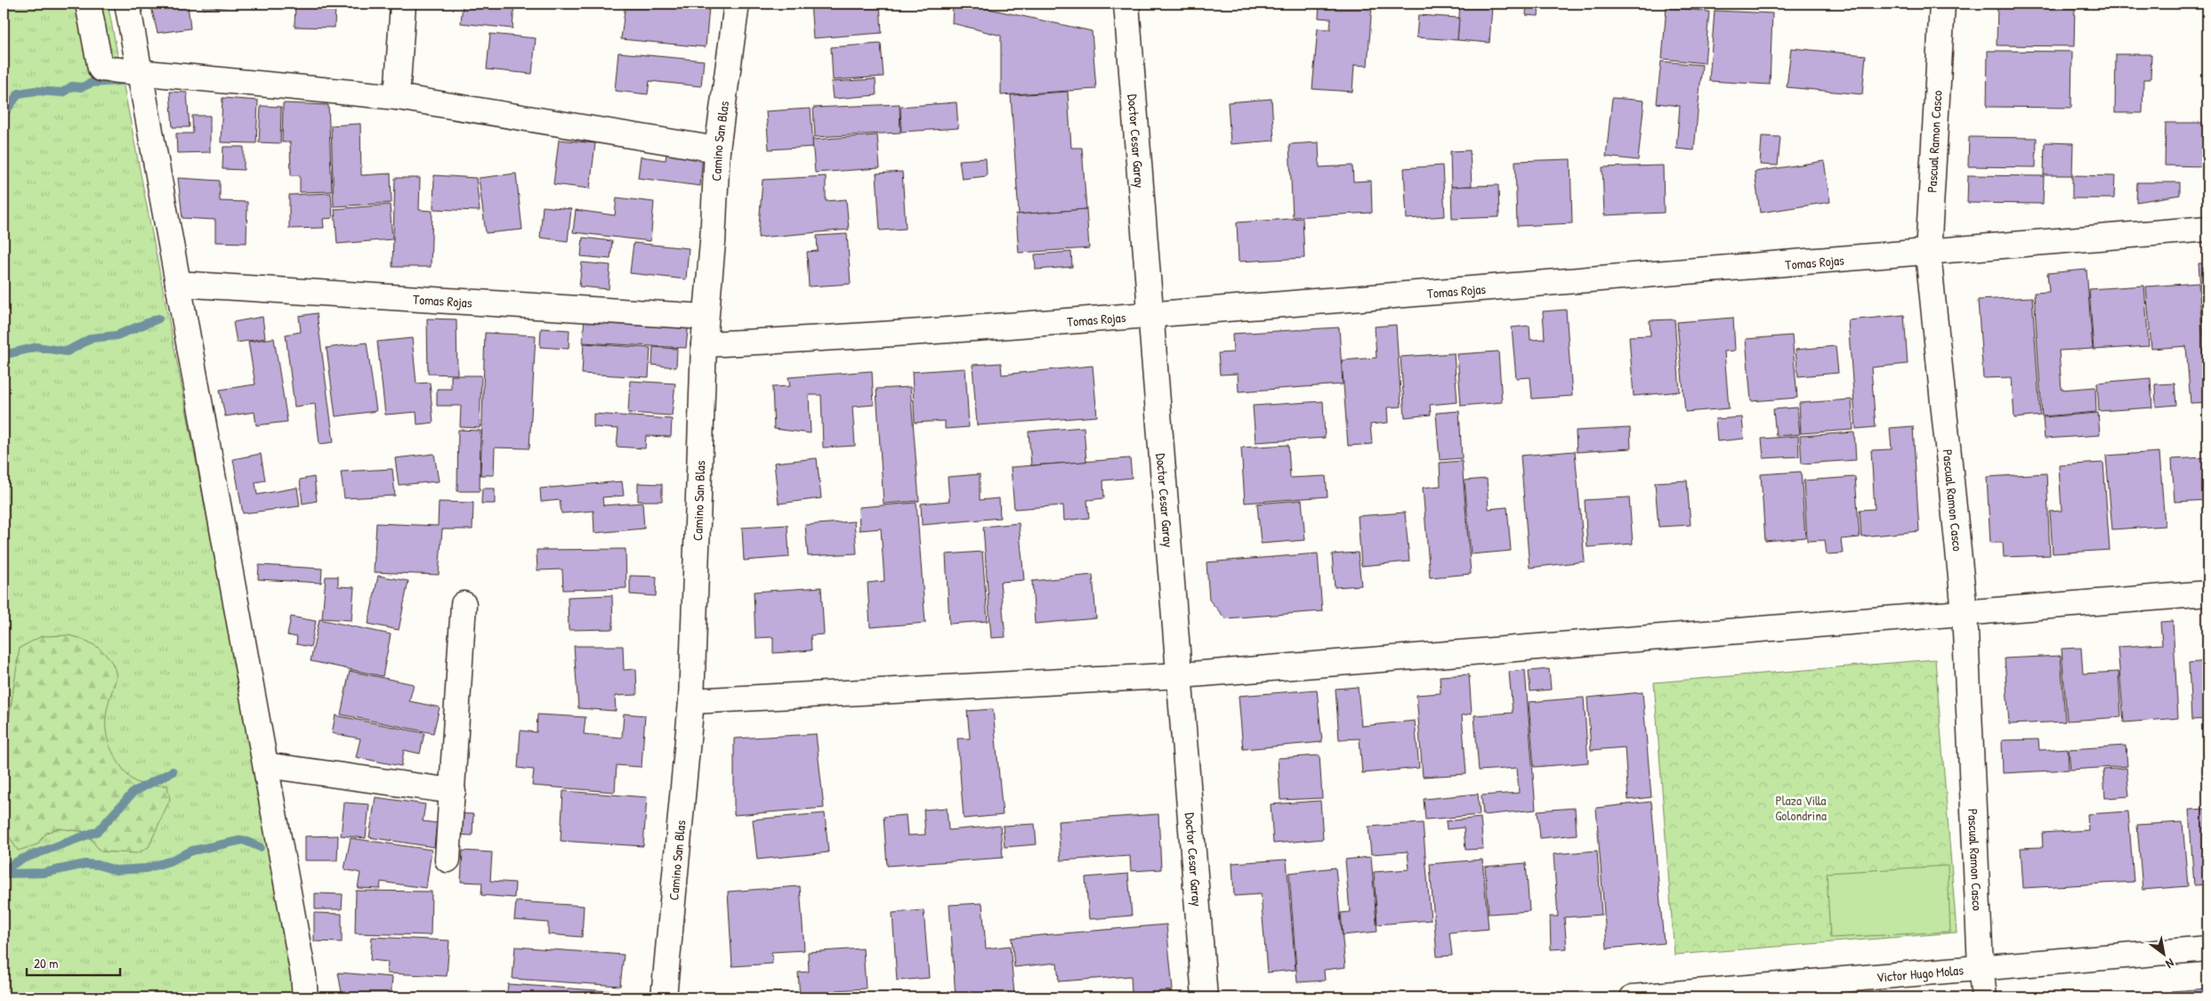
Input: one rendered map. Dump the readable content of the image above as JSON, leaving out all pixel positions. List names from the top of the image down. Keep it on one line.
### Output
{"streets":{"street":["Camino San Blas","Doctor Cesar Garay","Pascual Ramon Casco","Tomas Rojas","Victor Hugo Molas"]},"crossings":[["Camino San Blas","Tomas Rojas"],["Doctor Cesar Garay","Tomas Rojas"],["Pascual Ramon Casco","Tomas Rojas"],["Pascual Ramon Casco","Victor Hugo Molas"]],"parks":["Plaza Villa Golondrina"],"scale_bar":"20 m","north":"bottom right"}
